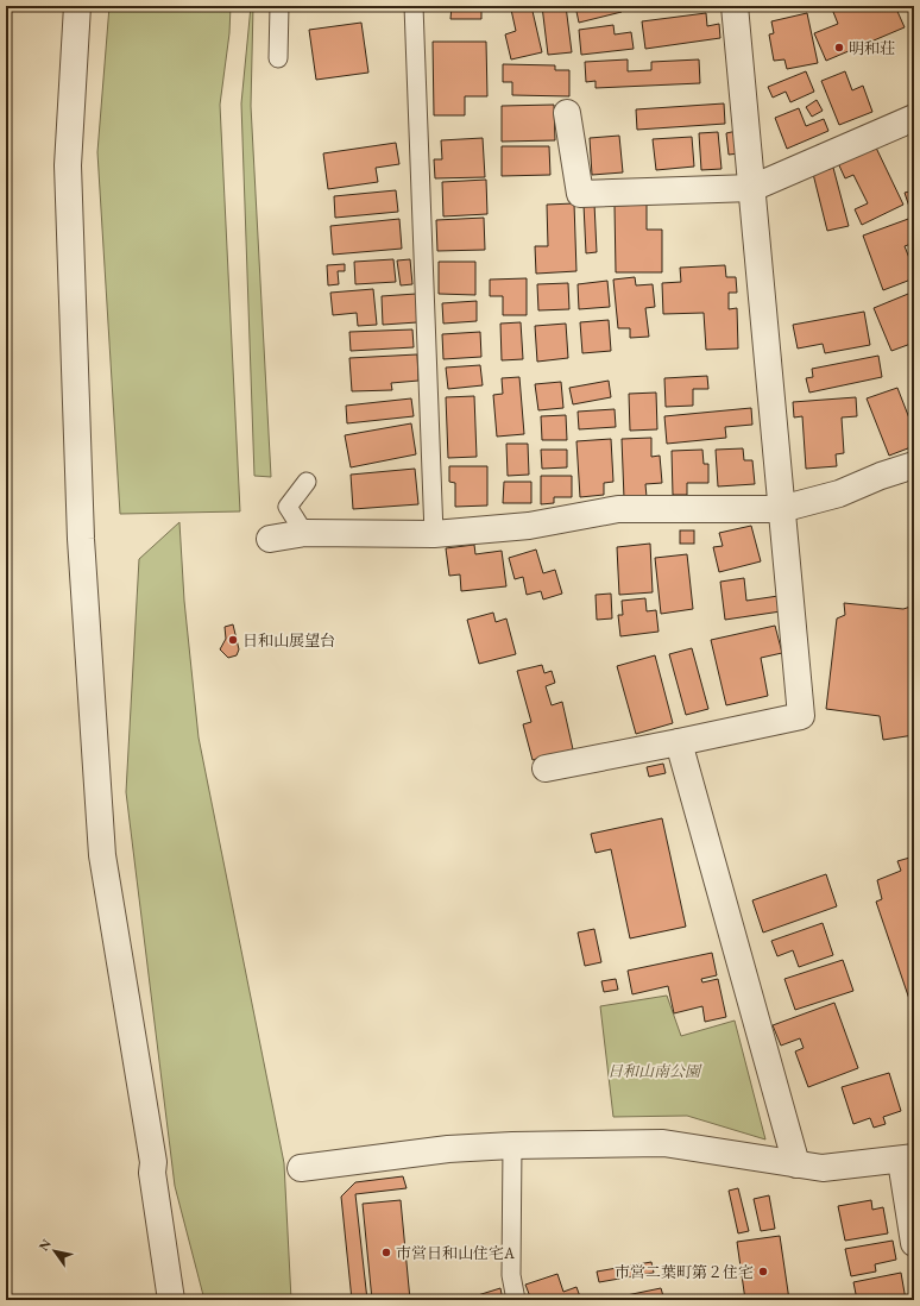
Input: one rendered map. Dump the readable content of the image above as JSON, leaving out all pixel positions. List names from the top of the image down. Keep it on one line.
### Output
{"parks":["日和山南公園"],"places":["明和荘","日和山展望台","市営日和山住宅A","市営二葉町第２住宅"],"north":"top left"}
